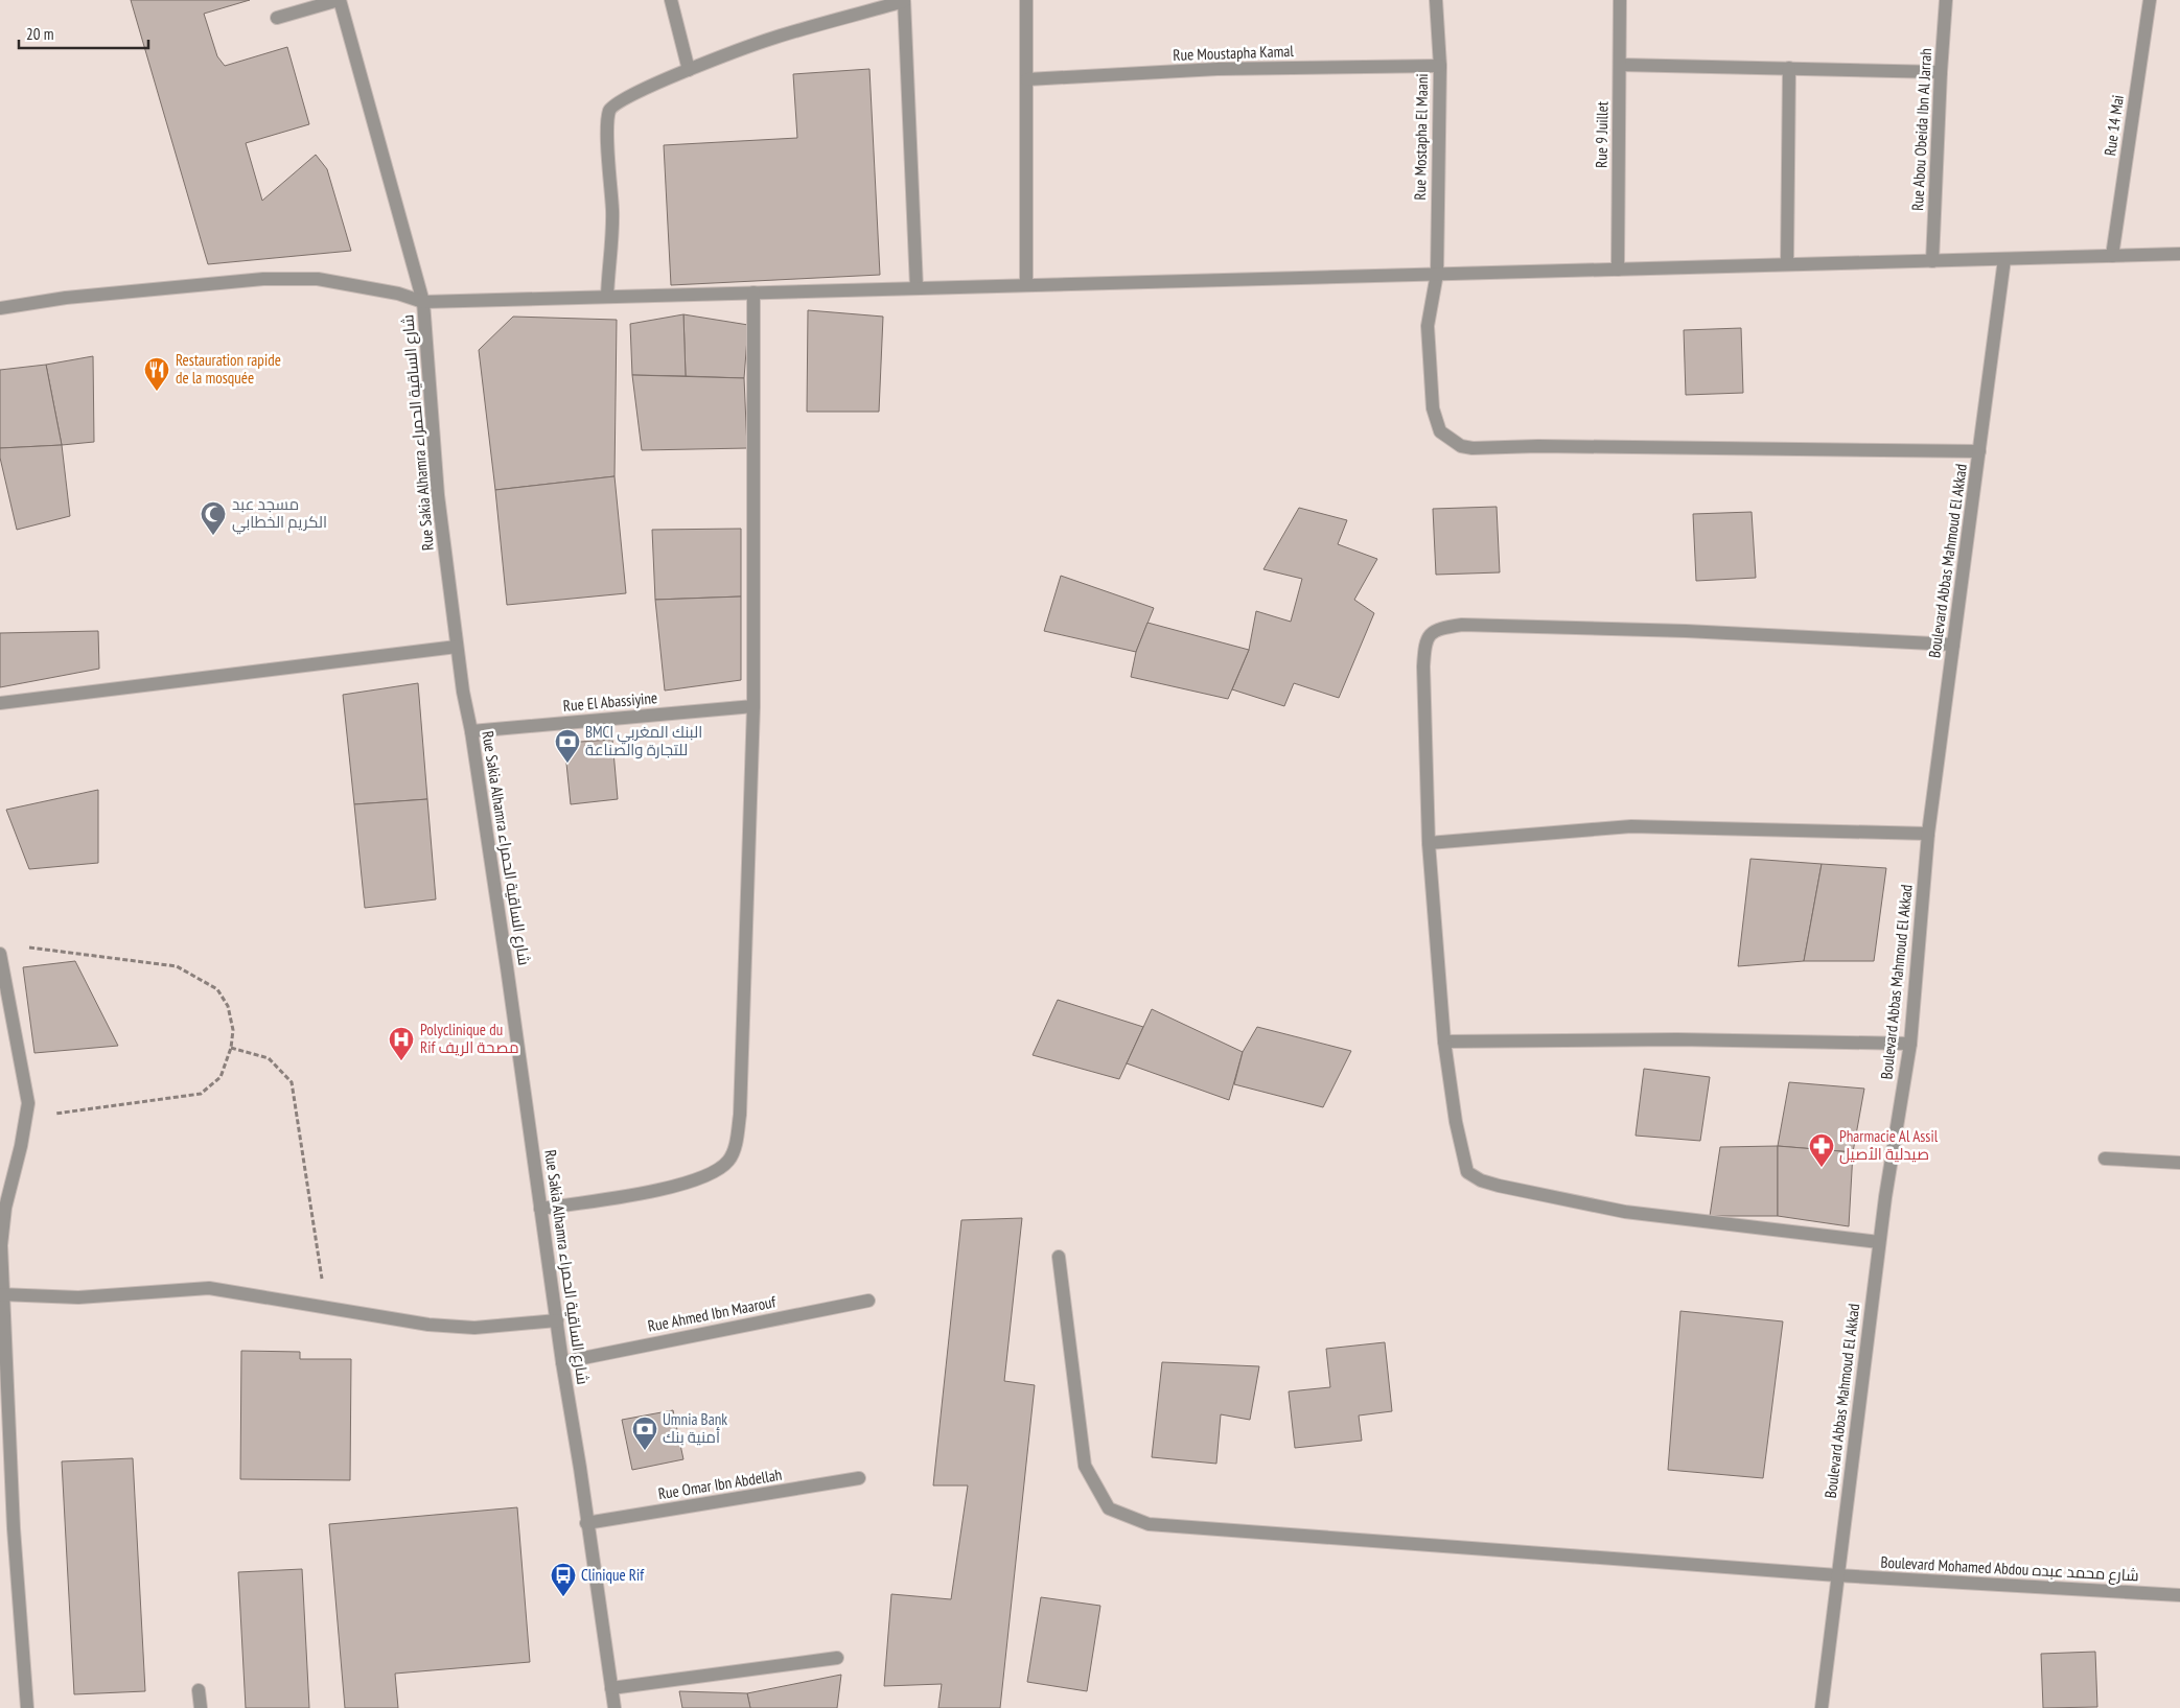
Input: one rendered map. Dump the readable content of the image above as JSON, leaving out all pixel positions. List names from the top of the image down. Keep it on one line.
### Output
{"streets":{"street":["Rue Moustapha Kamal","Rue 14 Mai","Rue Abou Obeida Ibn Al Jarrah","Rue 9 Juillet","Rue Mostapha El Maani","Rue Sakia Alhamra شارع الساقية الحمراء","Boulevard Abbas Mahmoud El Akkad","Rue El Abassiyine","Rue Ahmed Ibn Maarouf","Rue Omar Ibn Abdellah","Boulevard Mohamed Abdou شارع محمد عبده"]},"crossings":[["Rue Moustapha Kamal","Rue Mostapha El Maani"],["Rue Mostapha El Maani","Boulevard Abbas Mahmoud El Akkad"],["Rue Sakia Alhamra شارع الساقية الحمراء","Rue El Abassiyine"],["Rue Sakia Alhamra شارع الساقية الحمراء","Rue Ahmed Ibn Maarouf"],["Rue Sakia Alhamra شارع الساقية الحمراء","Rue Omar Ibn Abdellah"],["Boulevard Abbas Mahmoud El Akkad","Boulevard Mohamed Abdou شارع محمد عبده"]],"places":{"restaurant":["Restauration rapide de la mosquée"],"mosque":["مسجد عبد الكريم الخطابي"],"bank":["BMCI البنك المغربي للتجارة والصناعة","Umnia Bank أمنية بنك"],"hospital":["Polyclinique du Rif مصحة الريف"],"pharmacy":["Pharmacie Al Assil صيدلية الأصيل"],"bus stop":["Clinique Rif"]},"scale_bar":"20 m"}
